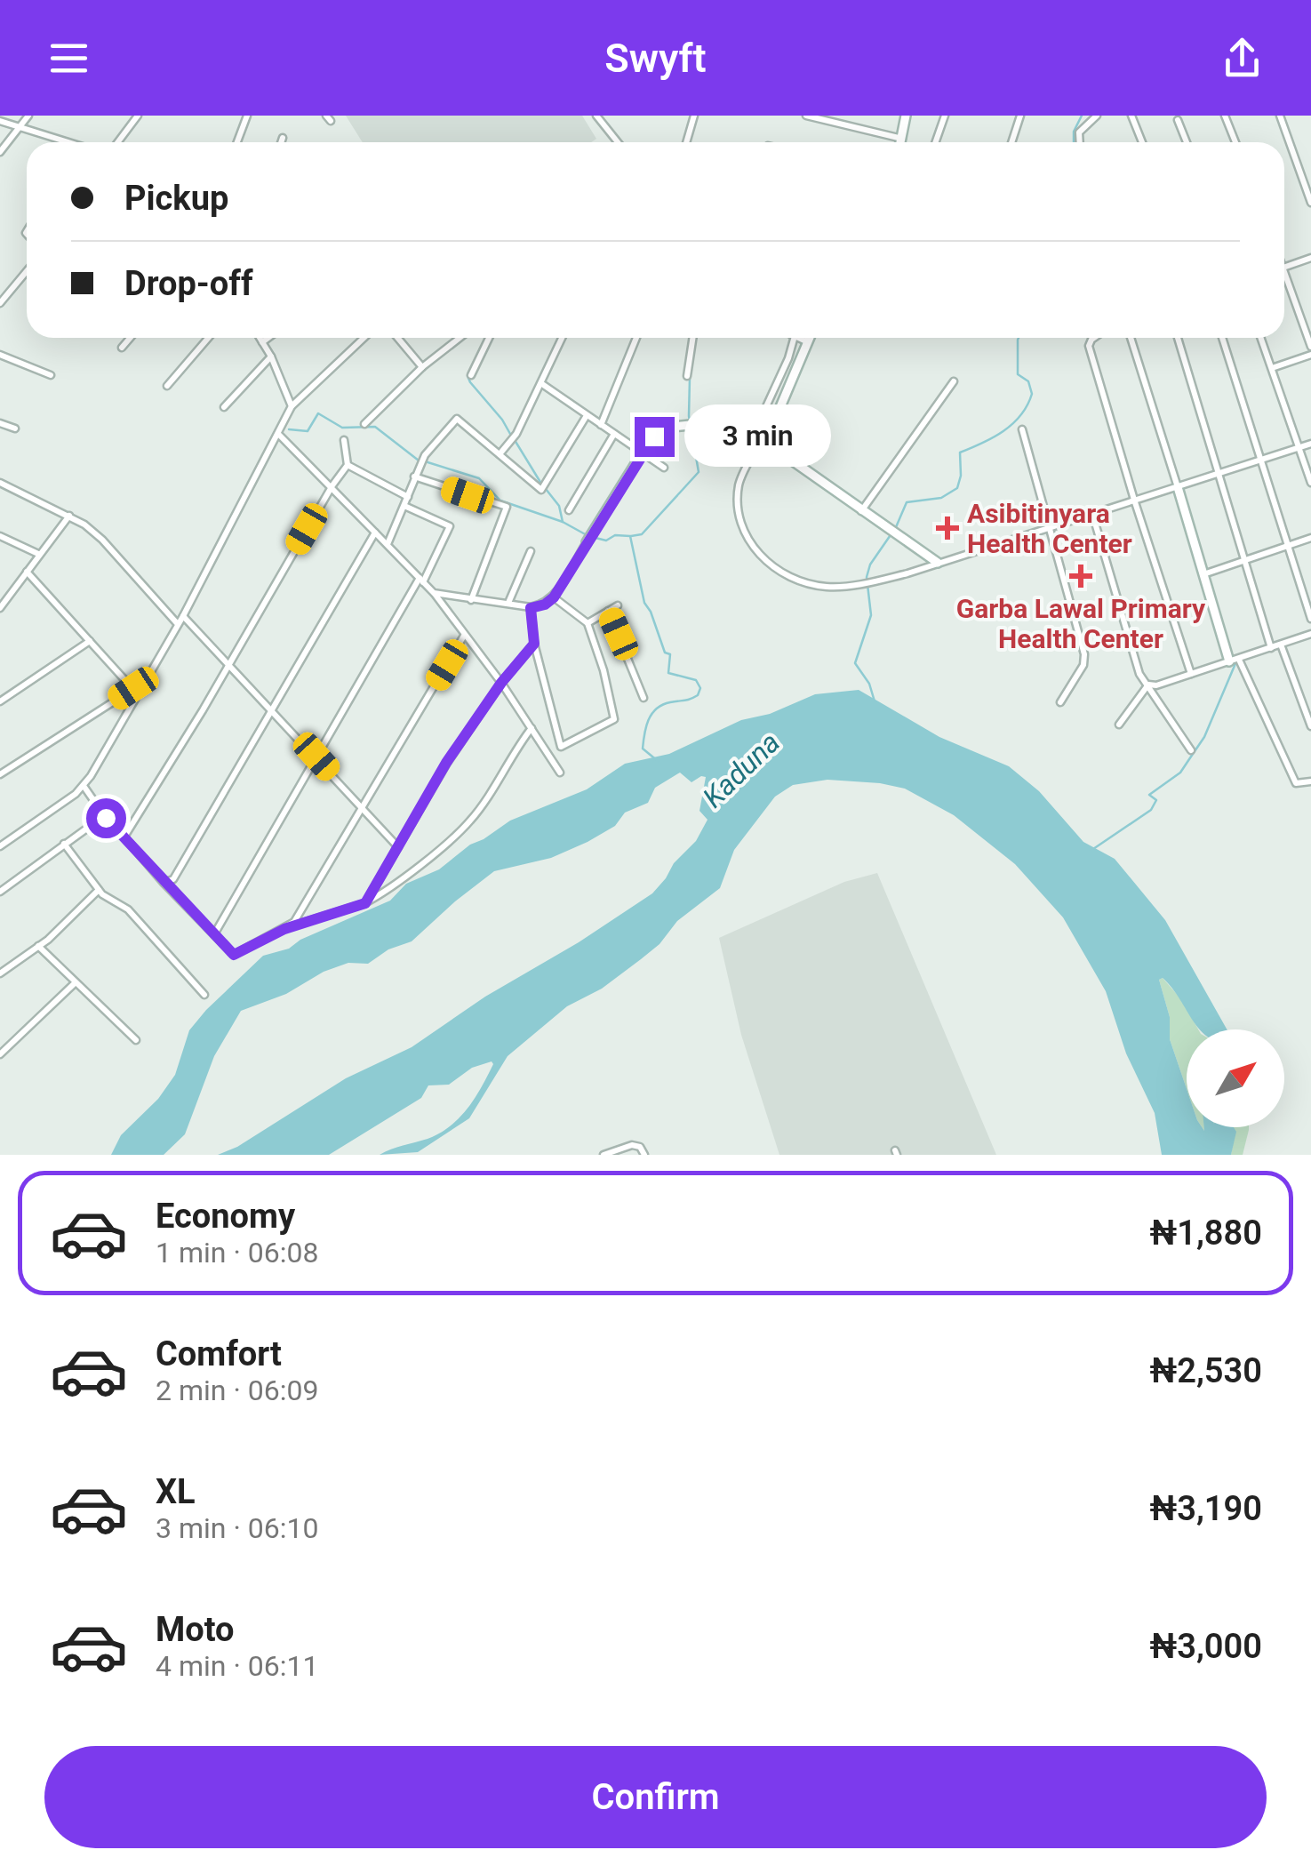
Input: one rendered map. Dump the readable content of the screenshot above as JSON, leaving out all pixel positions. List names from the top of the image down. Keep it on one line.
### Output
{"water":["Kaduna"],"places":{"health":["Asibitinyara Health Center","Garba Lawal Primary Health Center"]},"north":"top right","page":{"header":"Swyft","banner":["Pickup","Drop-off"],"bubble":"3 min","list":[{"name":"Economy","note":"1 min · 06:08","value":"₦1,880"},{"name":"Comfort","note":"2 min · 06:09","value":"₦2,530"},{"name":"XL","note":"3 min · 06:10","value":"₦3,190"},{"name":"Moto","note":"4 min · 06:11","value":"₦3,000"}],"buttons":"Confirm"}}
